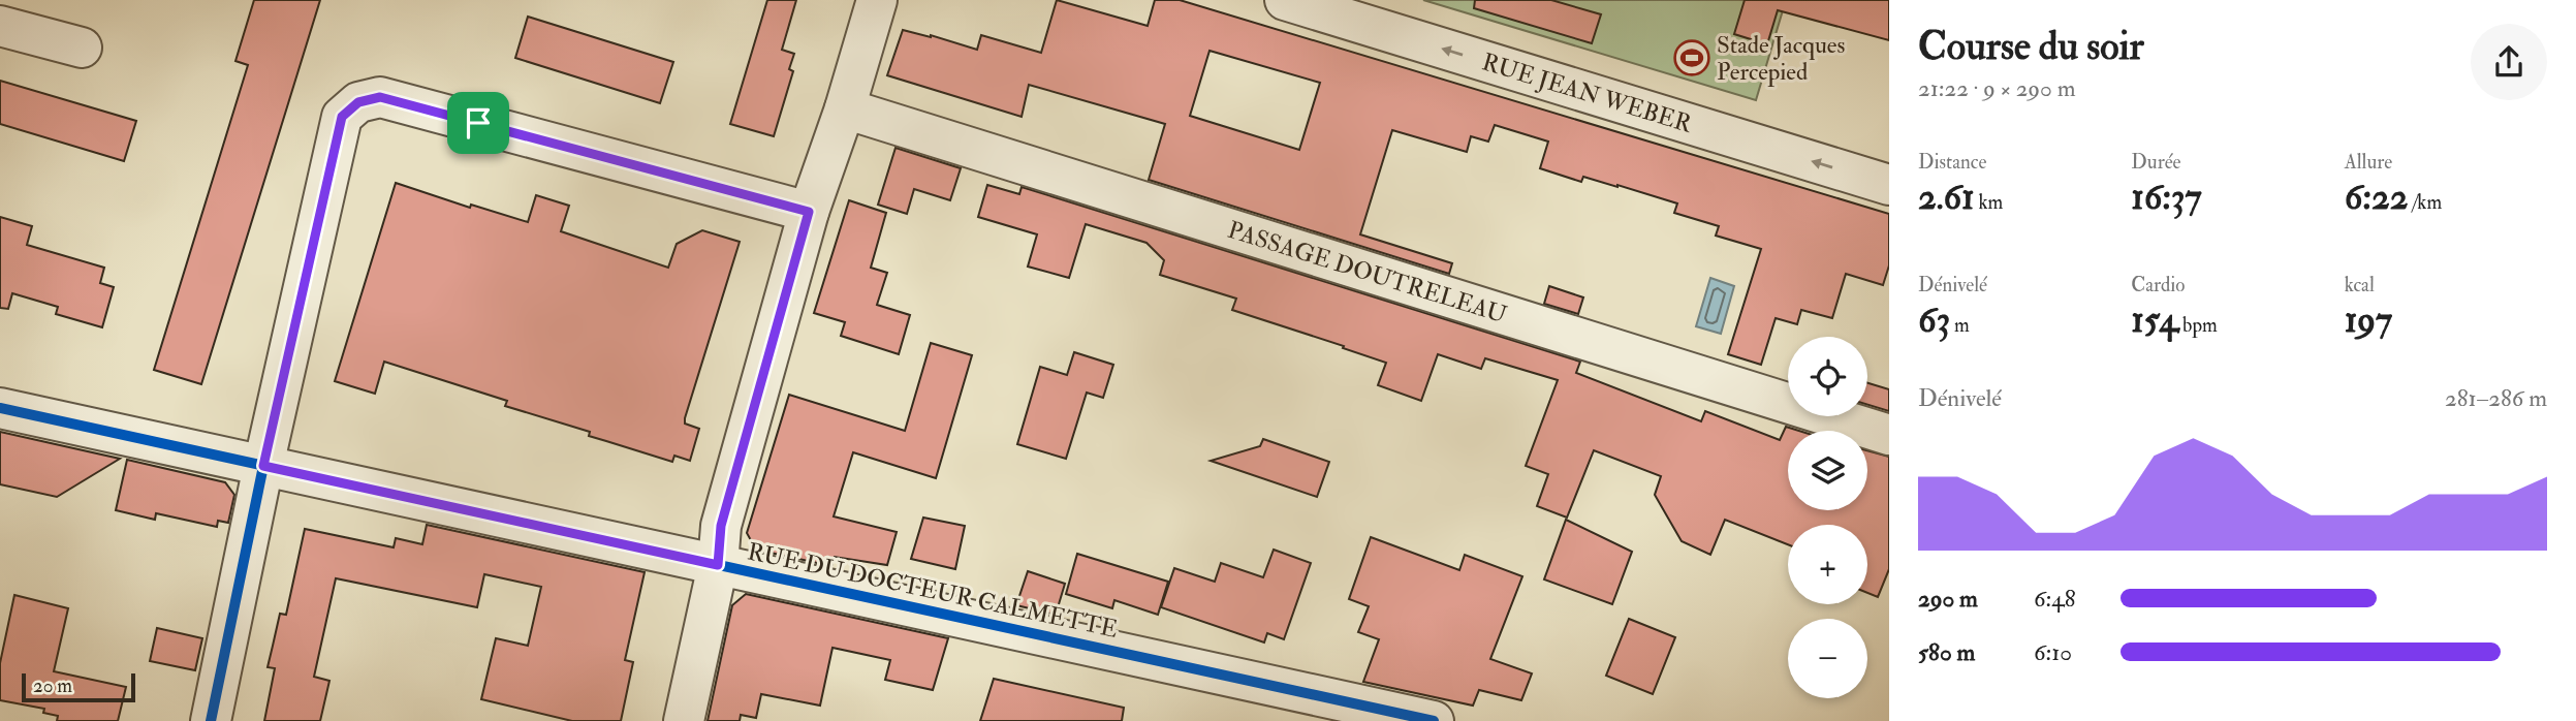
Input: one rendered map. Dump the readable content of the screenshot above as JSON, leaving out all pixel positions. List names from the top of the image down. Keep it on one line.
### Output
{"streets":{"street":["RUE JEAN WEBER","PASSAGE DOUTRELEAU","RUE DU DOCTEUR CALMETTE"]},"one_way":["RUE JEAN WEBER"],"places":{"sports":["Stade Jacques Percepied"]},"scale_bar":"20 m","page":{"heading":["Course du soir","21:22 · 9 × 290 m"],"stats":[["Distance","2.61 km"],["Durée","16:37"],["Allure","6:22 /km"],["Dénivelé","63 m"],["Cardio","154 bpm"],["kcal","197"]],"map_buttons":["+","−"],"chart":["Dénivelé","281–286 m"],"list":[{"name":"290 m","note":"6:48"},{"name":"580 m","note":"6:10"}],"scale":"20 m"}}
